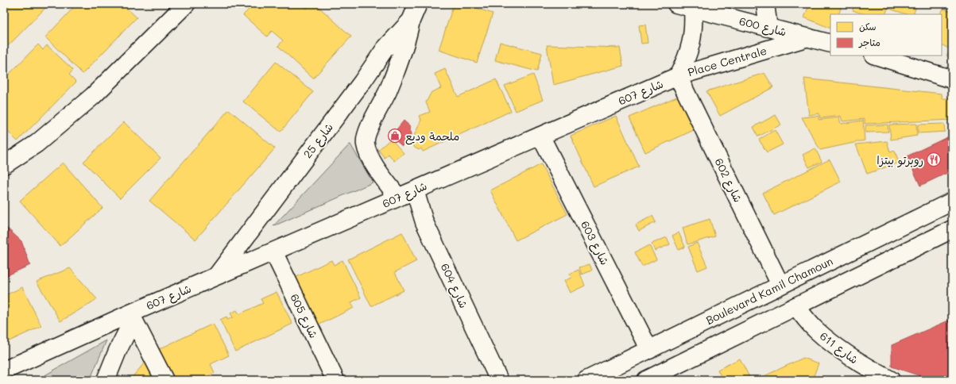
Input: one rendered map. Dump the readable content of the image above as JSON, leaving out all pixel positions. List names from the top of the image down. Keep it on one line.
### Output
{"streets":{"street":["شارع 600","Place Centrale","شارع 607","شارع 25","شارع 602","شارع 603","شارع 604","Boulevard Kamil Chamoun","شارع 605","شارع 611"]},"crossings":[["شارع 600","Place Centrale"],["Place Centrale","شارع 607"],["Place Centrale","شارع 602"],["شارع 607","شارع 25"],["شارع 607","شارع 602"],["شارع 607","شارع 603"],["شارع 607","شارع 604"],["شارع 607","شارع 605"],["شارع 602","Boulevard Kamil Chamoun"],["شارع 603","Boulevard Kamil Chamoun"]],"places":{"shop":["ملحمة وديع"],"restaurant":["روبرتو بيتزا"]},"legend":["سكن","متاجر"]}
